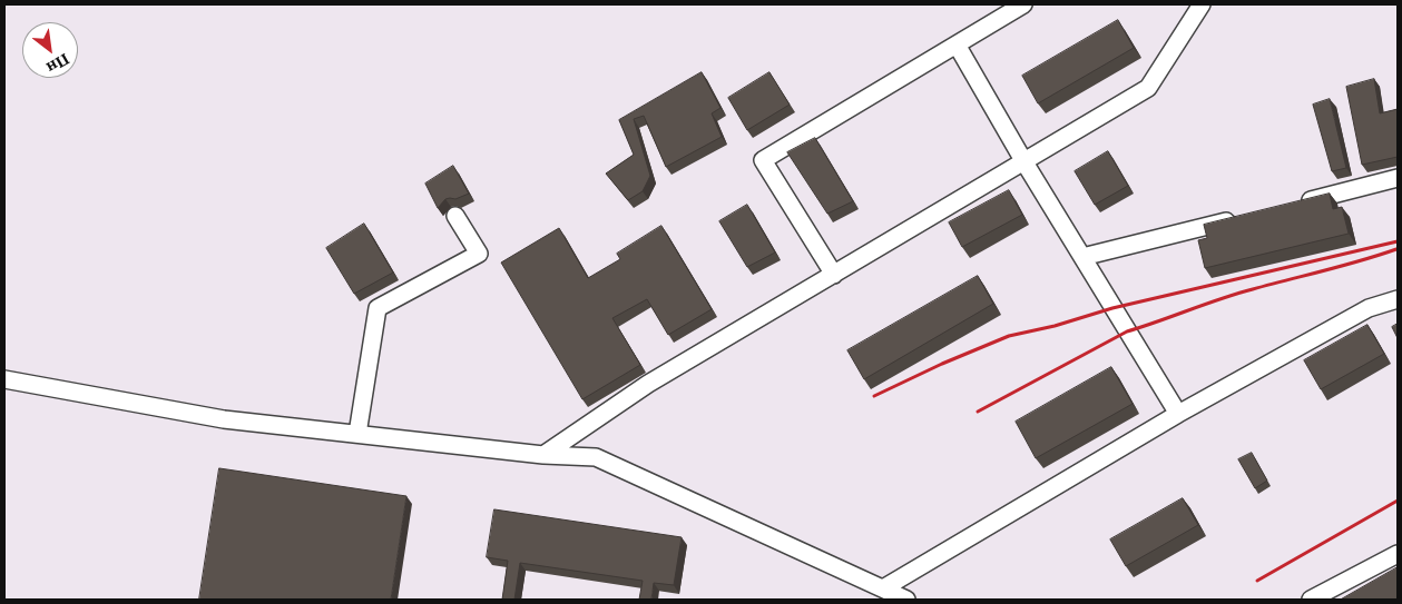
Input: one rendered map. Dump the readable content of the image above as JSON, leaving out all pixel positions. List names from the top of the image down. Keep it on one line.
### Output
{"north":"bottom right"}
